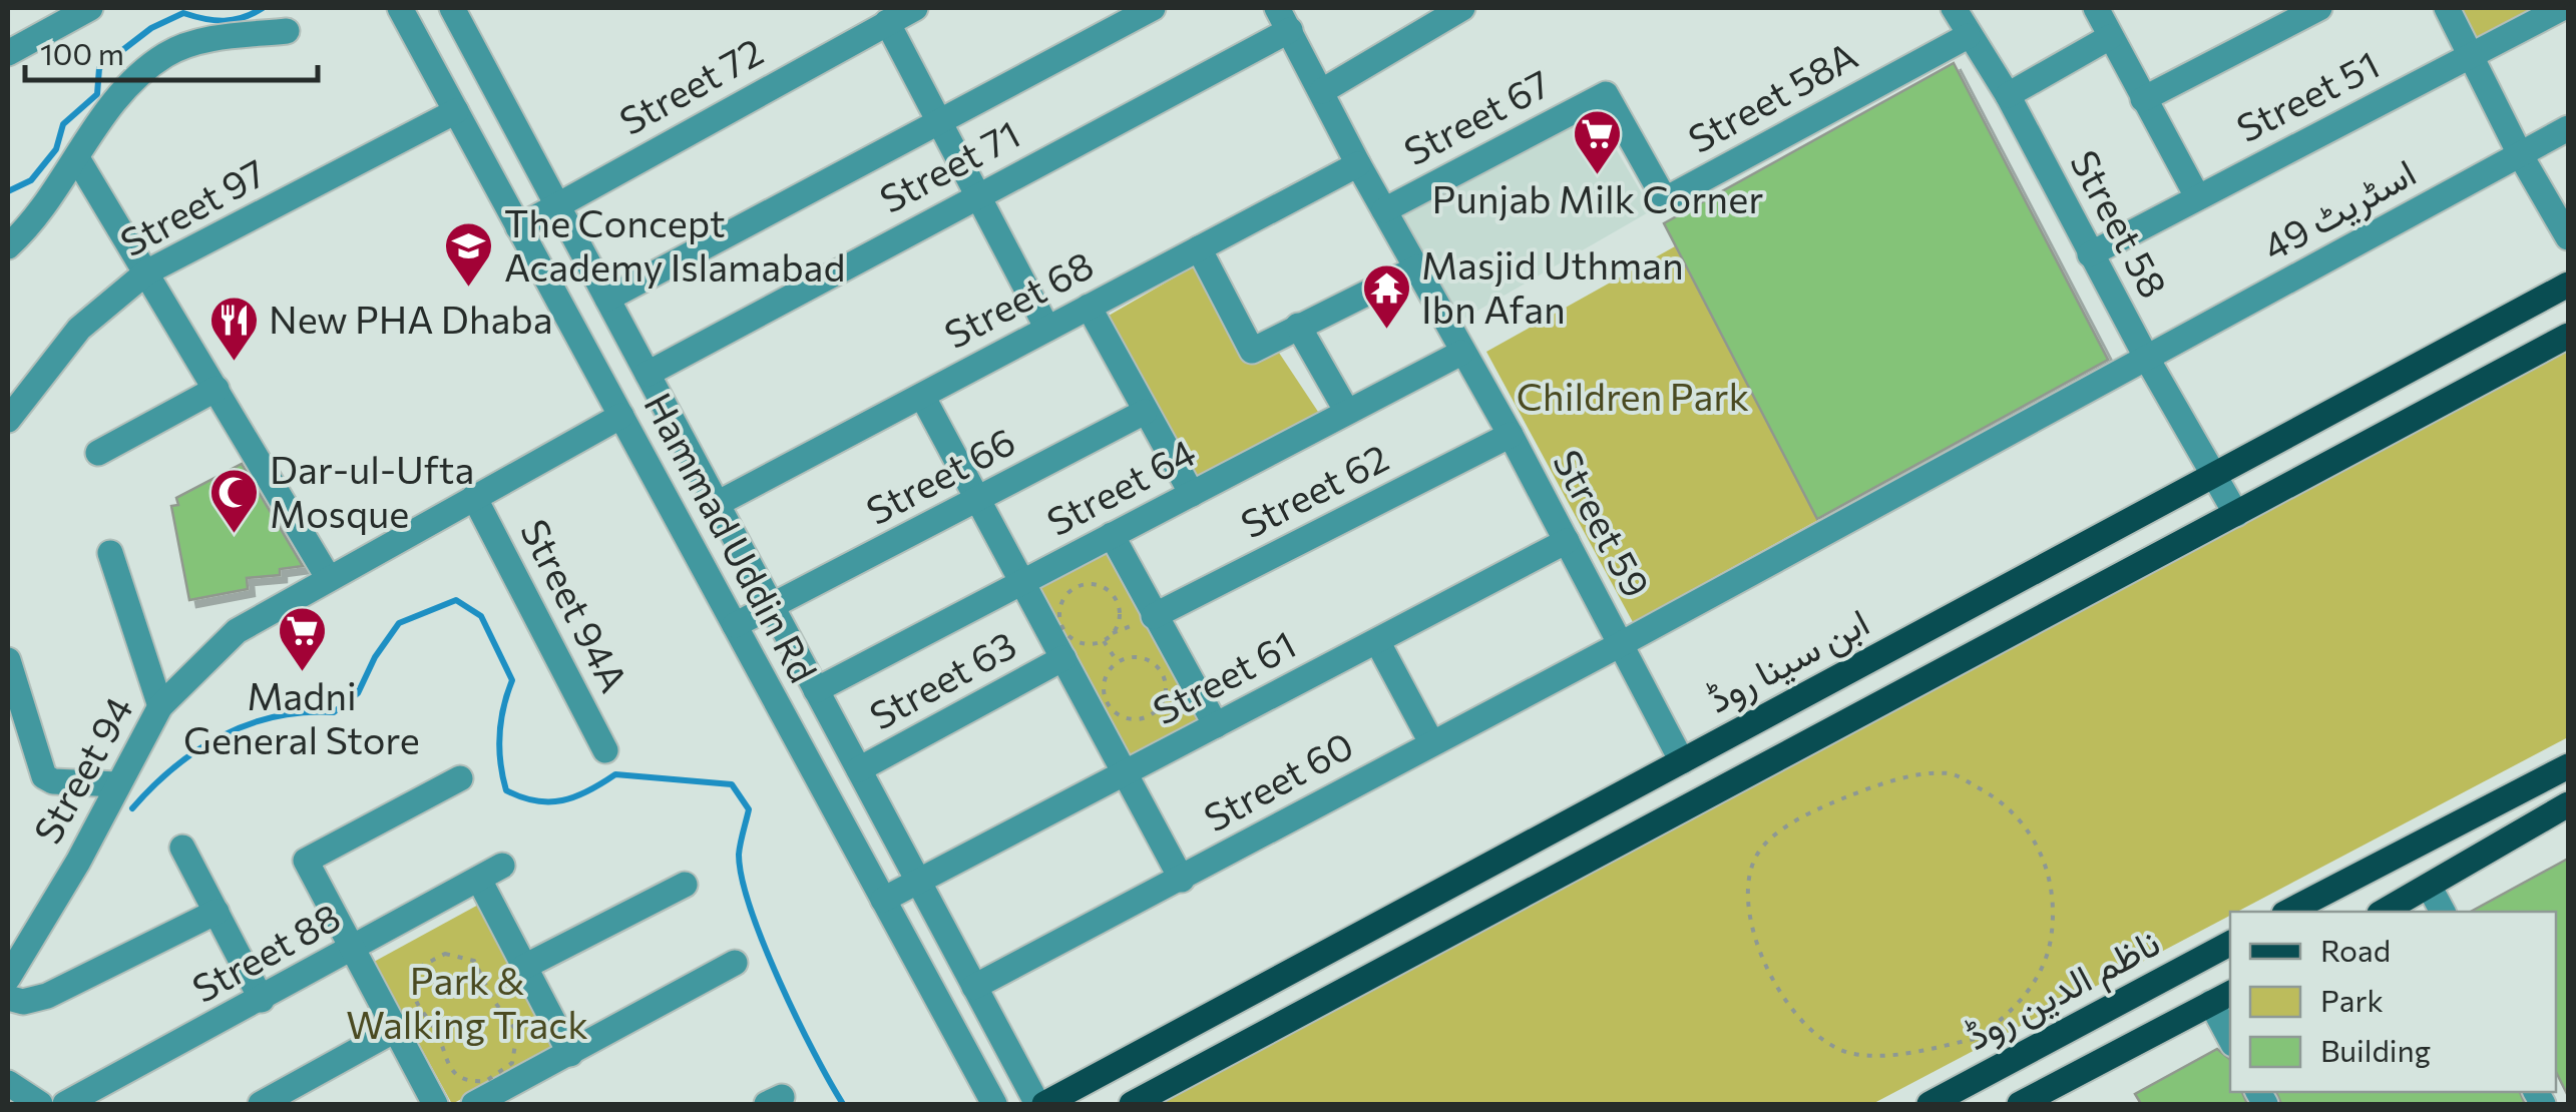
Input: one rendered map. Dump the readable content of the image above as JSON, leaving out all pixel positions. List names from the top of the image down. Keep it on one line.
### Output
{"streets":{"main road":["ابن سینا روڈ","ناظم الدین روڈ"],"street":["Street 72","Street 51","Street 58A","Street 67","Street 71","Street 97","اسٹریٹ 49","Street 58","Street 68","Street 66","Street 64","Street 62","Street 59","Hammad Uddin Rd","Street 94A","Street 61","Street 63","Street 94","Street 60","Street 88"]},"crossings":[["Street 72","Hammad Uddin Rd"],["Street 51","Street 58"],["Street 58A","Street 67"],["Street 58A","Street 58"],["Street 67","Street 59"],["Street 71","Street 59"],["Street 71","Hammad Uddin Rd"],["Street 97","Hammad Uddin Rd"],["اسٹریٹ 49","Street 58"],["اسٹریٹ 49","Street 59"],["اسٹریٹ 49","Street 60"],["Street 58","ابن سینا روڈ"],["Street 68","Street 59"],["Street 68","Hammad Uddin Rd"],["Street 66","Hammad Uddin Rd"],["Street 64","Street 59"],["Street 64","Hammad Uddin Rd"],["Street 62","Street 59"],["Street 59","ابن سینا روڈ"],["Street 59","Street 61"],["Street 59","Street 60"],["Hammad Uddin Rd","ابن سینا روڈ"],["Hammad Uddin Rd","Street 61"],["Hammad Uddin Rd","Street 63"],["Hammad Uddin Rd","Street 94"],["Hammad Uddin Rd","Street 60"],["Street 94A","Street 94"]],"parks":["Children Park","Park & Walking Track"],"places":{"supermarket":["Punjab Milk Corner","Madni General Store"],"school or university":["The Concept Academy Islamabad"],"temple":["Masjid Uthman Ibn Afan"],"restaurant":["New PHA Dhaba"],"mosque":["Dar-ul-Ufta Mosque"]},"legend":["Road","Park","Building"],"scale_bar":"100 m"}
